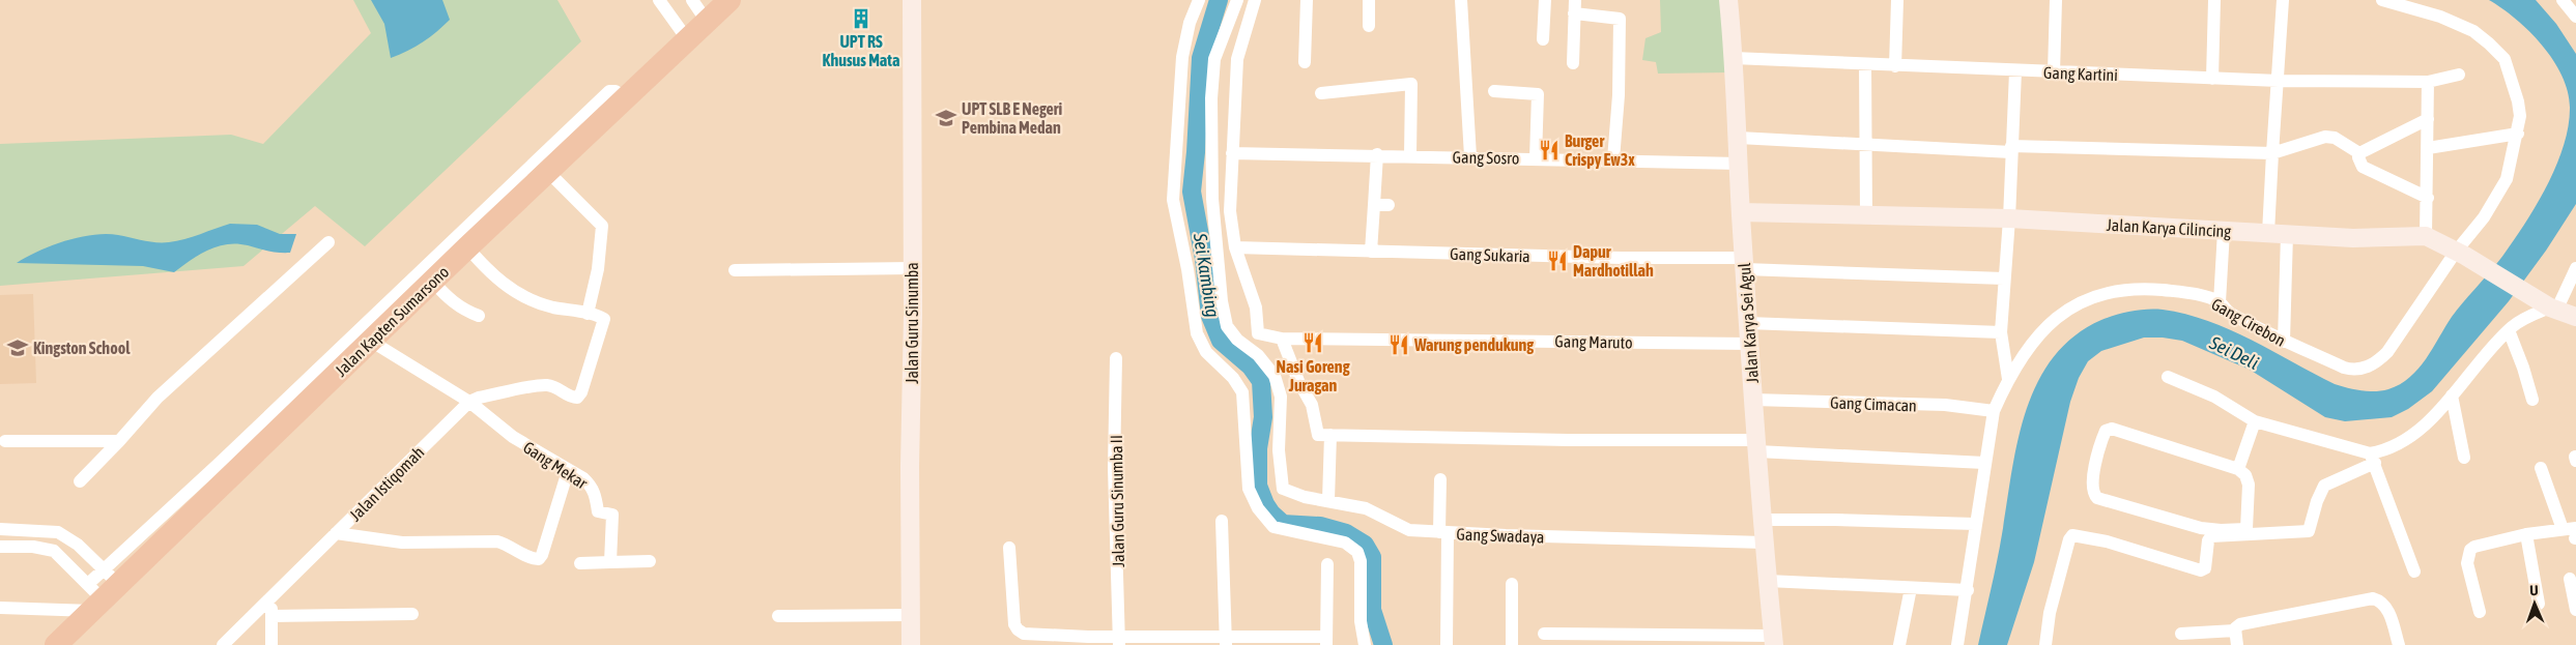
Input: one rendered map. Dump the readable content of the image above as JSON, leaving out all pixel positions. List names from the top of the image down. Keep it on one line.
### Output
{"streets":{"highway":["Jalan Kapten Sumarsono"],"street":["Gang Kartini","Gang Sosro","Jalan Karya Cilincing","Gang Sukaria","Gang Cirebon","Jalan Guru Sinumba","Jalan Karya Sei Agul","Gang Maruto","Gang Cimacan","Gang Mekar","Jalan Istiqomah","Jalan Guru Sinumba II","Gang Swadaya"]},"crossings":[["Gang Kartini","Jalan Karya Sei Agul"],["Gang Sosro","Jalan Karya Sei Agul"],["Jalan Karya Cilincing","Gang Cirebon"],["Jalan Karya Cilincing","Jalan Karya Sei Agul"],["Gang Sukaria","Jalan Karya Sei Agul"],["Gang Sukaria","Gang Maruto"],["Gang Cirebon","Gang Cimacan"],["Jalan Karya Sei Agul","Gang Maruto"],["Jalan Karya Sei Agul","Gang Cimacan"],["Jalan Karya Sei Agul","Gang Swadaya"],["Gang Mekar","Jalan Istiqomah"]],"water":["Sei Kambing","Sei Deli"],"places":{"building":["UPT RS Khusus Mata"],"school or university":["UPT SLB E Negeri Pembina Medan","Kingston School"],"restaurant":["Burger Crispy Ew3x","Dapur Mardhotillah","Nasi Goreng Juragan","Warung pendukung"]},"north":"top"}
